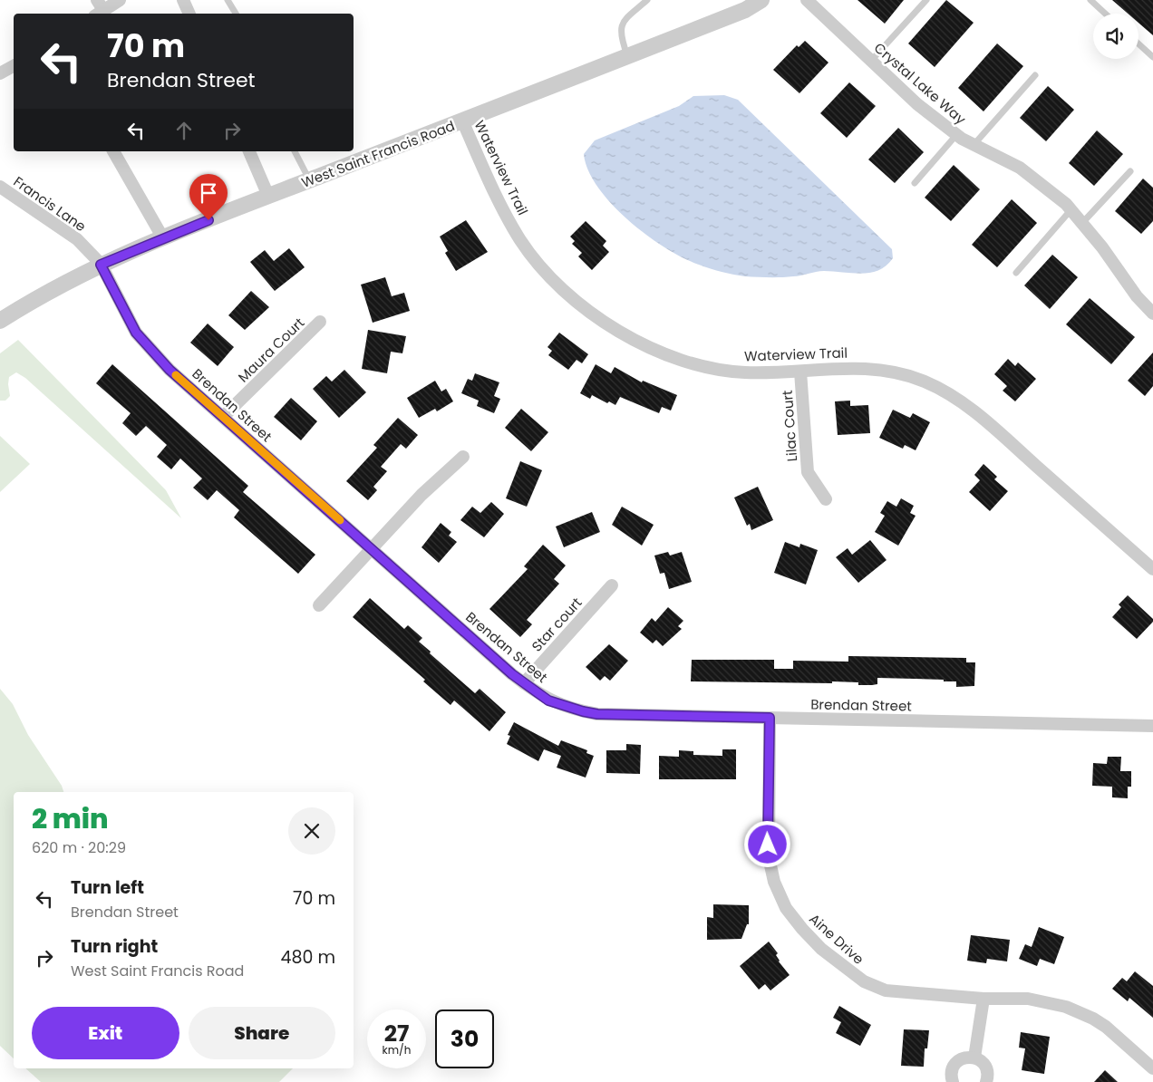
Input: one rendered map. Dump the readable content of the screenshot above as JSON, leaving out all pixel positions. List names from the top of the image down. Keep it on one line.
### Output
{"streets":{"street":["Crystal Lake Way","West Saint Francis Road","Waterview Trail","Francis Lane","Maura Court","Brendan Street","Lilac Court","Star court","Aine Drive"]},"crossings":[["West Saint Francis Road","Waterview Trail"],["West Saint Francis Road","Francis Lane"],["West Saint Francis Road","Brendan Street"],["Waterview Trail","Lilac Court"],["Francis Lane","Brendan Street"],["Maura Court","Brendan Street"],["Brendan Street","Star court"],["Brendan Street","Aine Drive"]],"page":{"turn":["70 m","Brendan Street"],"heading":["2 min","620 m · 20:29"],"list":[{"name":"Turn left","note":"Brendan Street","value":"70 m"},{"name":"Turn right","note":"West Saint Francis Road","value":"480 m"}],"buttons":["Exit","Share"],"speed":"27 km/h","limit":"30"}}
